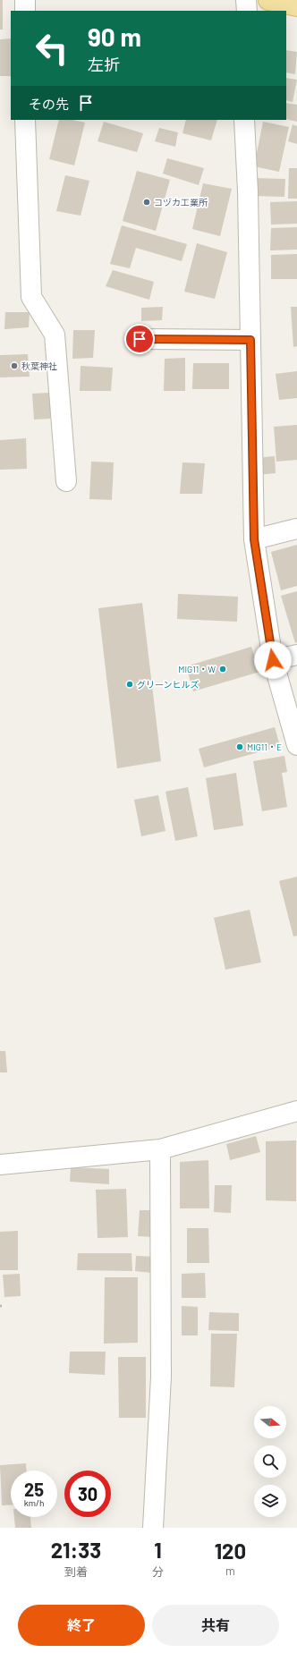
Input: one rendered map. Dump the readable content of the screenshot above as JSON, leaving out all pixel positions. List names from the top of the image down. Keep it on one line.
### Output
{"places":["コヅカ工業所","秋葉神社","MIG11・W","グリーンヒルズ","MIG11・E"],"north":"right","page":{"turn":["90 m","左折"],"then":"その先","speed":"25 km/h","limit":"30","eta":["21:33","到着","1","分","120","m"],"buttons":["終了","共有"]}}
